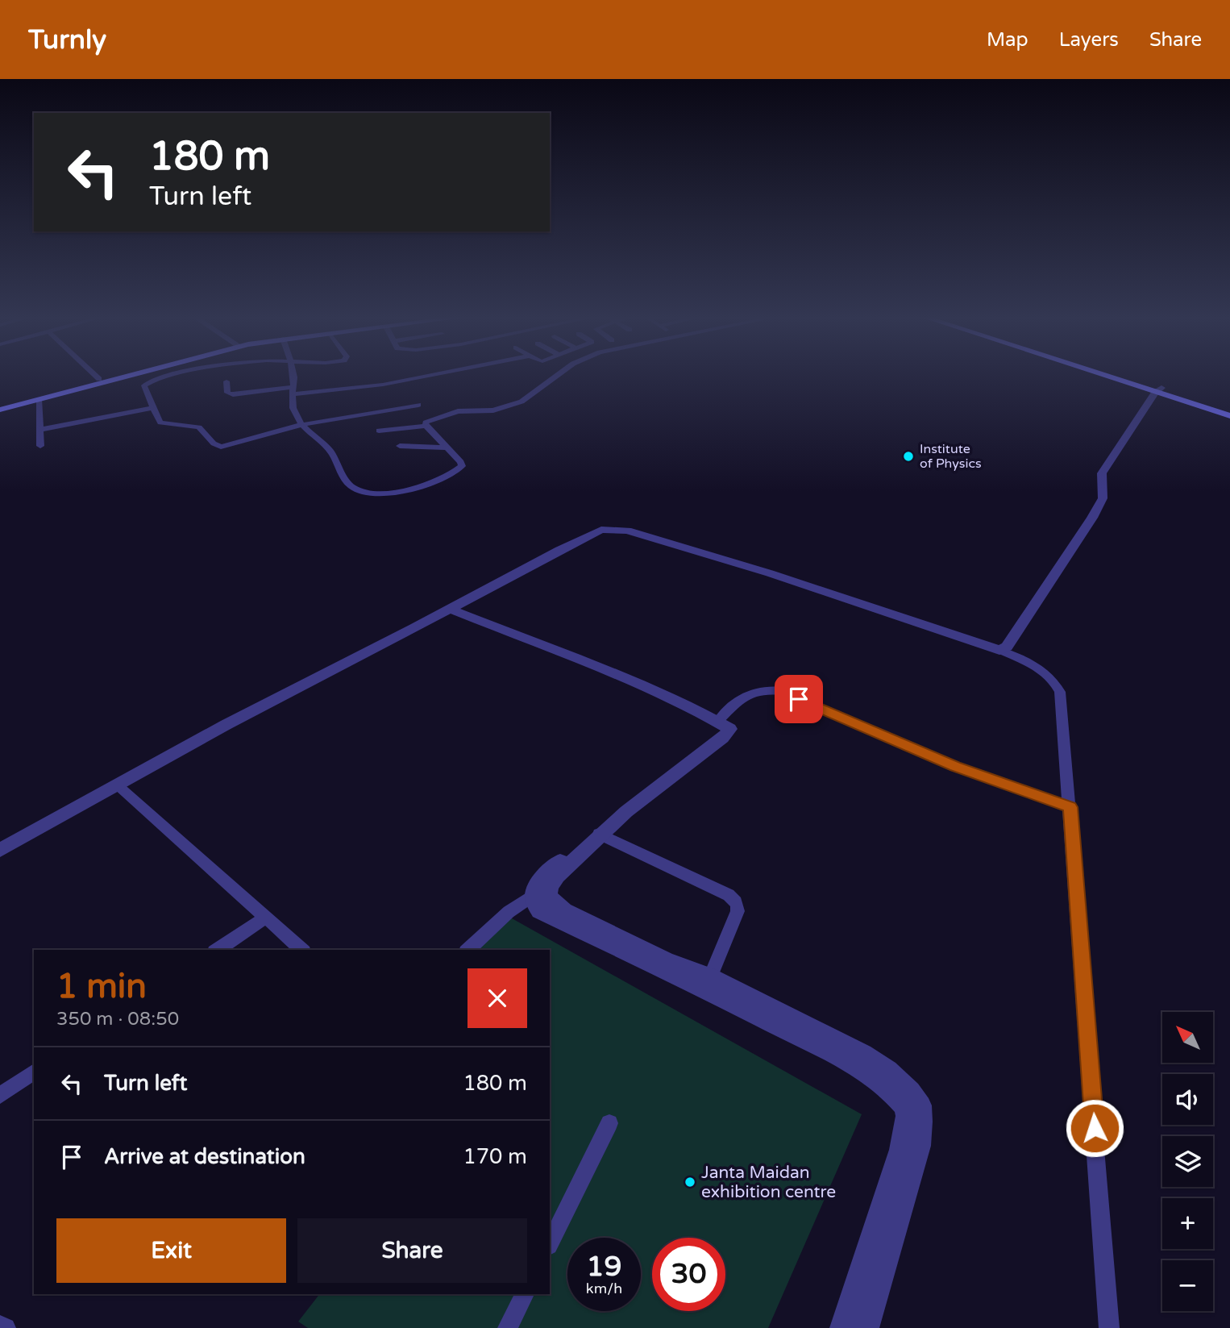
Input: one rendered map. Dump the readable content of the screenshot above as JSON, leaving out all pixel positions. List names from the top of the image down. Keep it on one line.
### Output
{"places":["Institute of Physics","Janta Maidan exhibition centre"],"north":"top left","page":{"header":"Turnly","nav":["Map","Layers","Share"],"turn":["180 m","Turn left"],"heading":["1 min","350 m · 08:50"],"map_buttons":["+","−"],"list":[{"name":"Turn left","value":"180 m"},{"name":"Arrive at destination","value":"170 m"}],"buttons":["Exit","Share"],"speed":"19 km/h","limit":"30"}}
